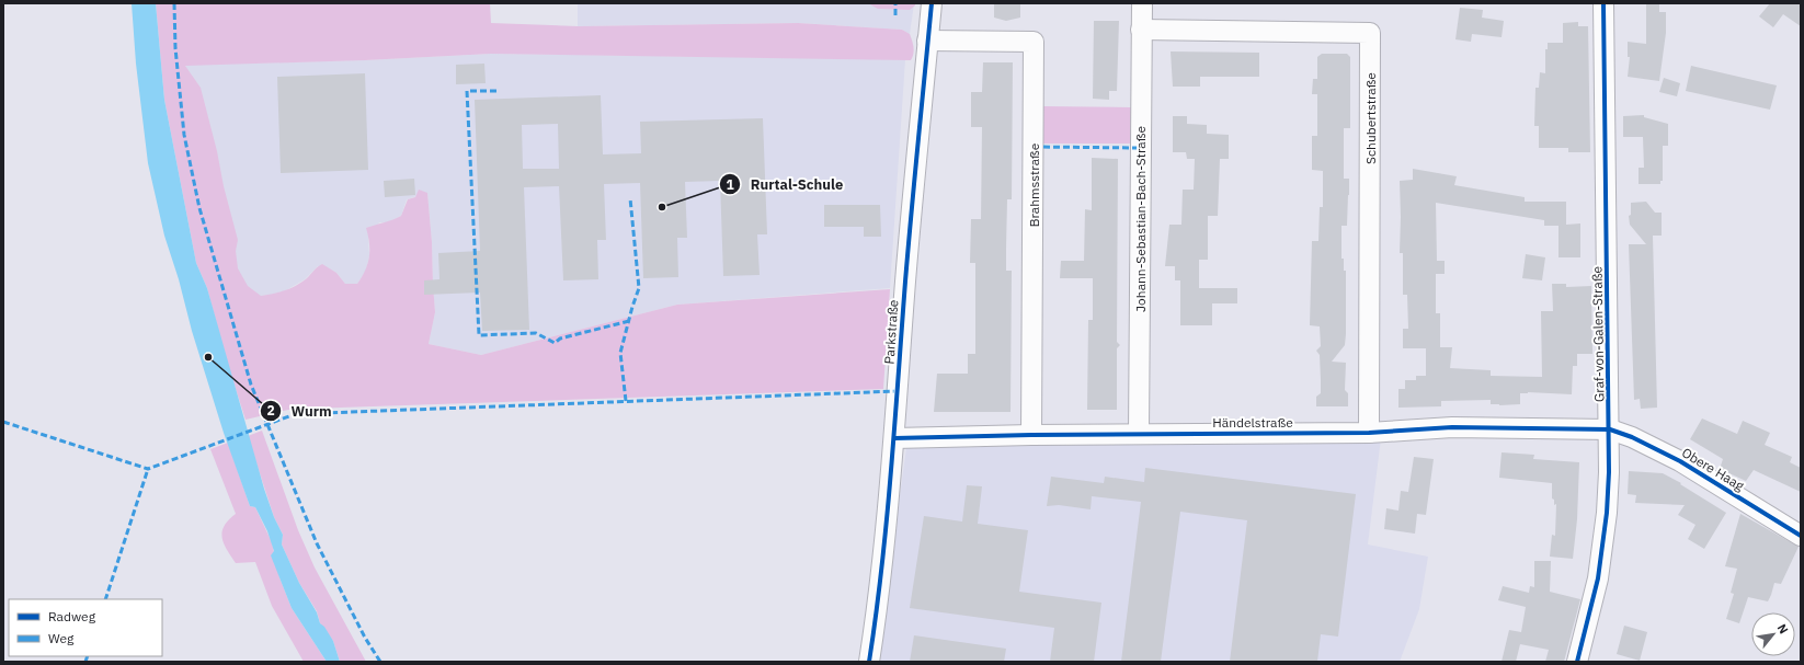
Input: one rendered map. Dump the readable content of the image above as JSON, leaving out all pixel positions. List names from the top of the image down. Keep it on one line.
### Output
{"streets":{"street":["Schubertstraße","Brahmsstraße","Johann-Sebastian-Bach-Straße","Parkstraße","Graf-von-Galen-Straße","Händelstraße","Obere Haag"]},"crossings":[["Schubertstraße","Johann-Sebastian-Bach-Straße"],["Schubertstraße","Händelstraße"],["Brahmsstraße","Parkstraße"],["Brahmsstraße","Händelstraße"],["Johann-Sebastian-Bach-Straße","Händelstraße"],["Parkstraße","Händelstraße"],["Graf-von-Galen-Straße","Händelstraße"],["Graf-von-Galen-Straße","Obere Haag"],["Händelstraße","Obere Haag"]],"places":["Rurtal-Schule","Wurm"],"legend":["Radweg","Weg"],"north":"top right"}
